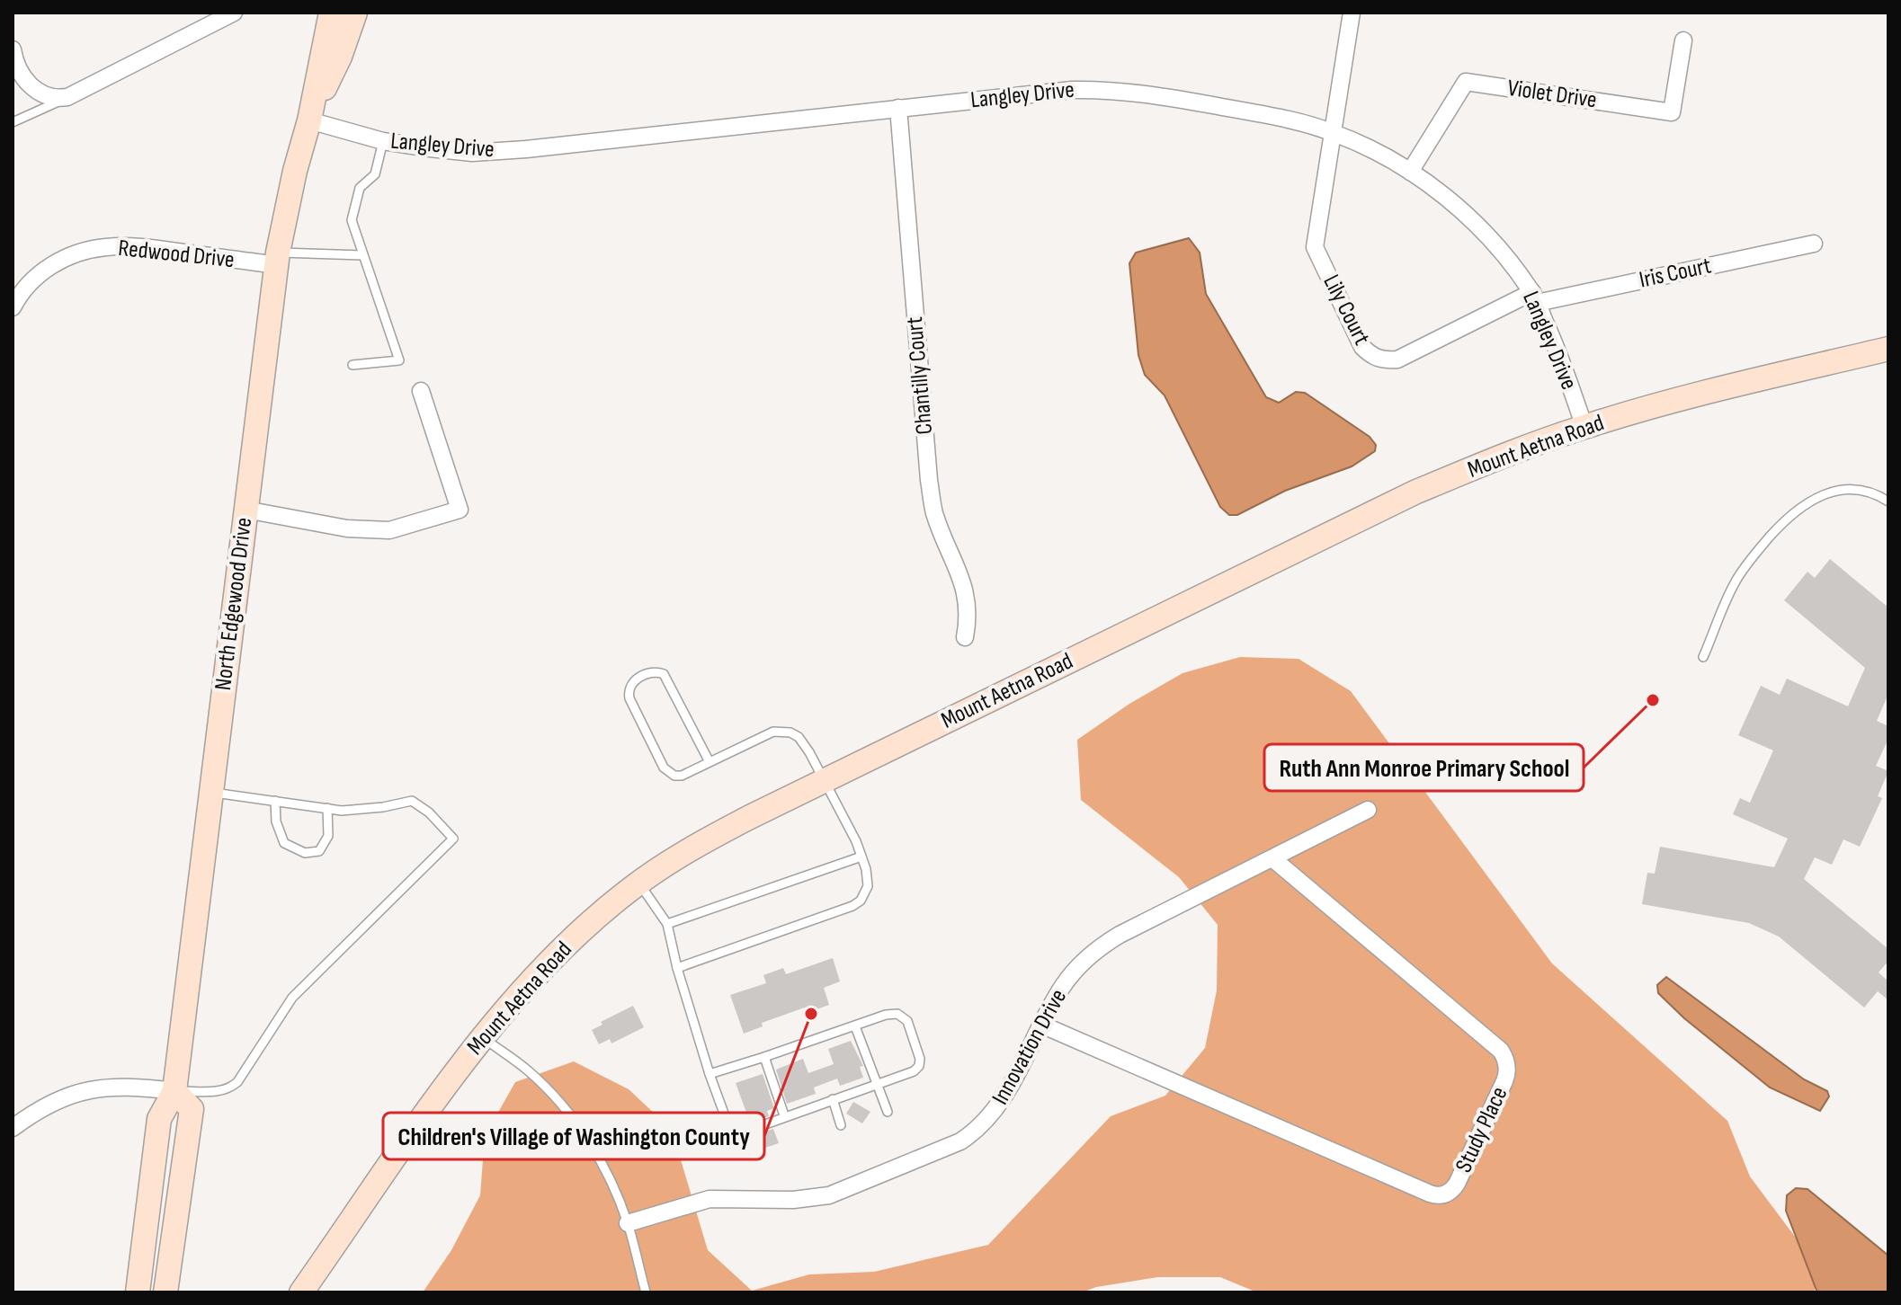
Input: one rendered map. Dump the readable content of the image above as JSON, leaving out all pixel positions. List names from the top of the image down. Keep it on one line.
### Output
{"streets":{"street":["Violet Drive","Langley Drive","Redwood Drive","Iris Court","Lily Court","Chantilly Court","Mount Aetna Road","North Edgewood Drive","Innovation Drive","Study Place"]},"crossings":[["Violet Drive","Langley Drive"],["Langley Drive","Iris Court"],["Langley Drive","Lily Court"],["Langley Drive","Chantilly Court"],["Langley Drive","Mount Aetna Road"],["Langley Drive","North Edgewood Drive"],["Redwood Drive","North Edgewood Drive"],["Iris Court","Lily Court"],["Innovation Drive","Study Place"]],"places":["Ruth Ann Monroe Primary School","Children's Village of Washington County"]}
